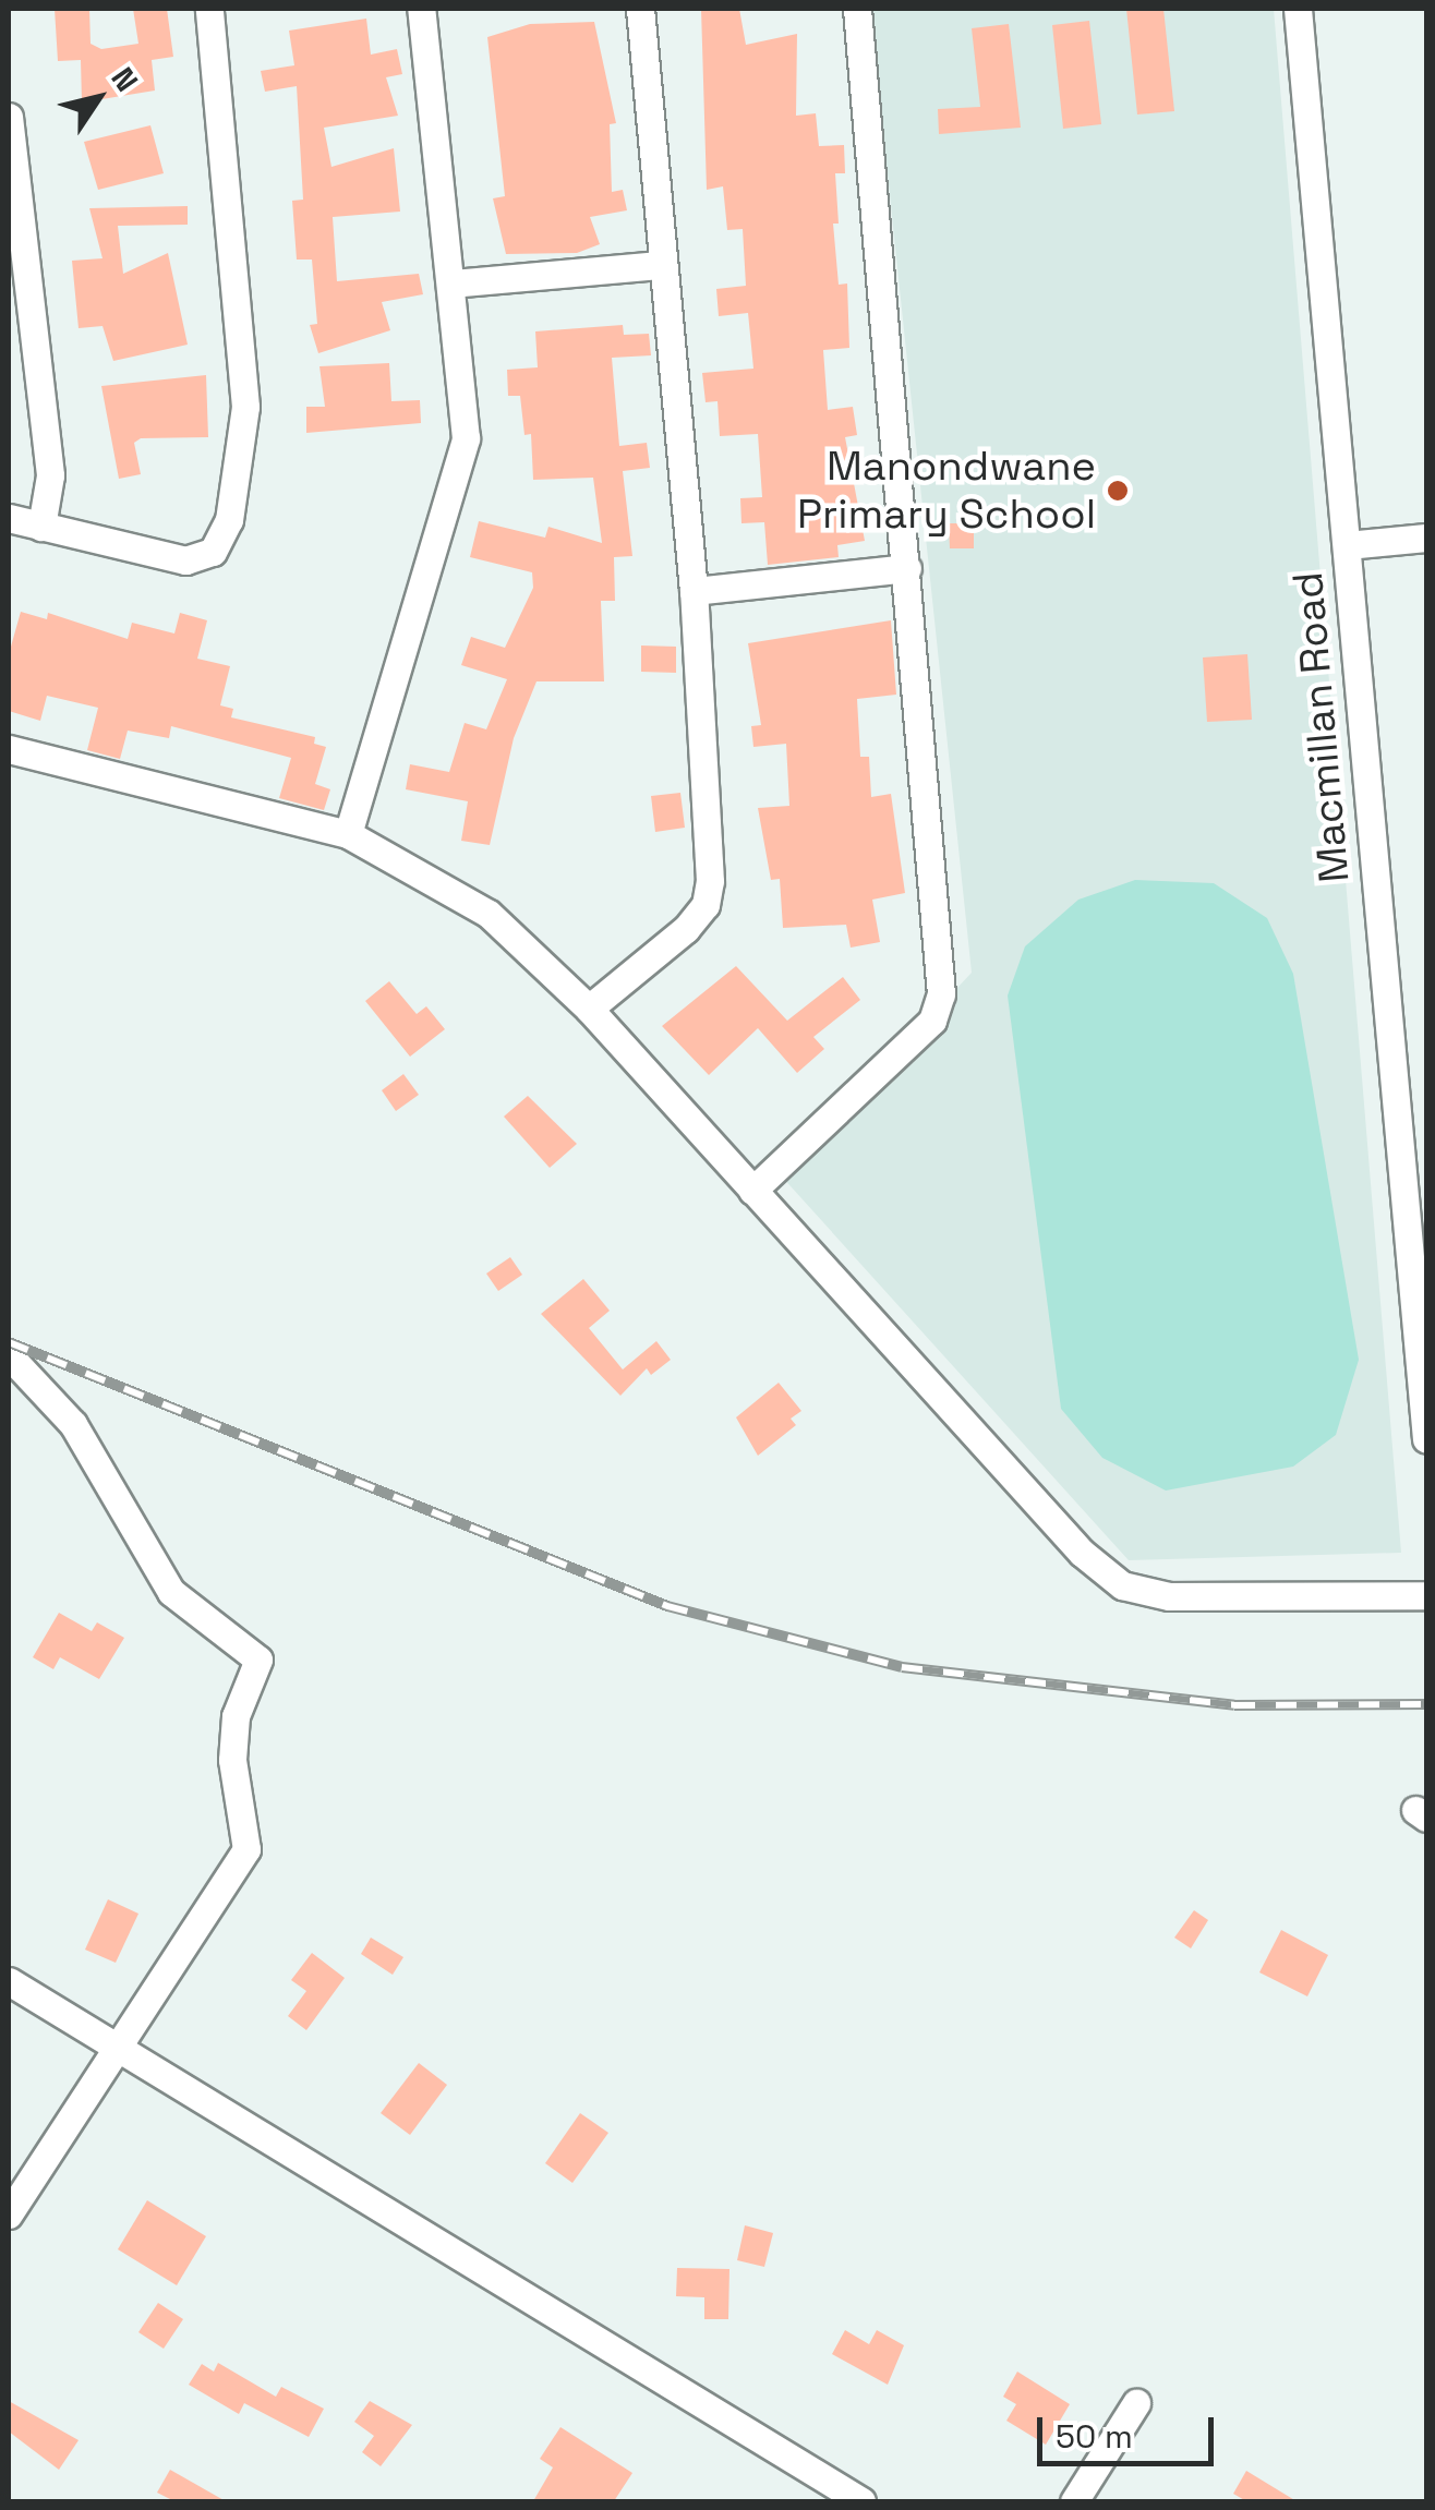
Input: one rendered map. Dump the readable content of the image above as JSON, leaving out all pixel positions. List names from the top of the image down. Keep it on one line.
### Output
{"streets":{"street":["Macmillan Road"]},"places":["Manondwane Primary School"],"scale_bar":"50 m","north":"top right"}
